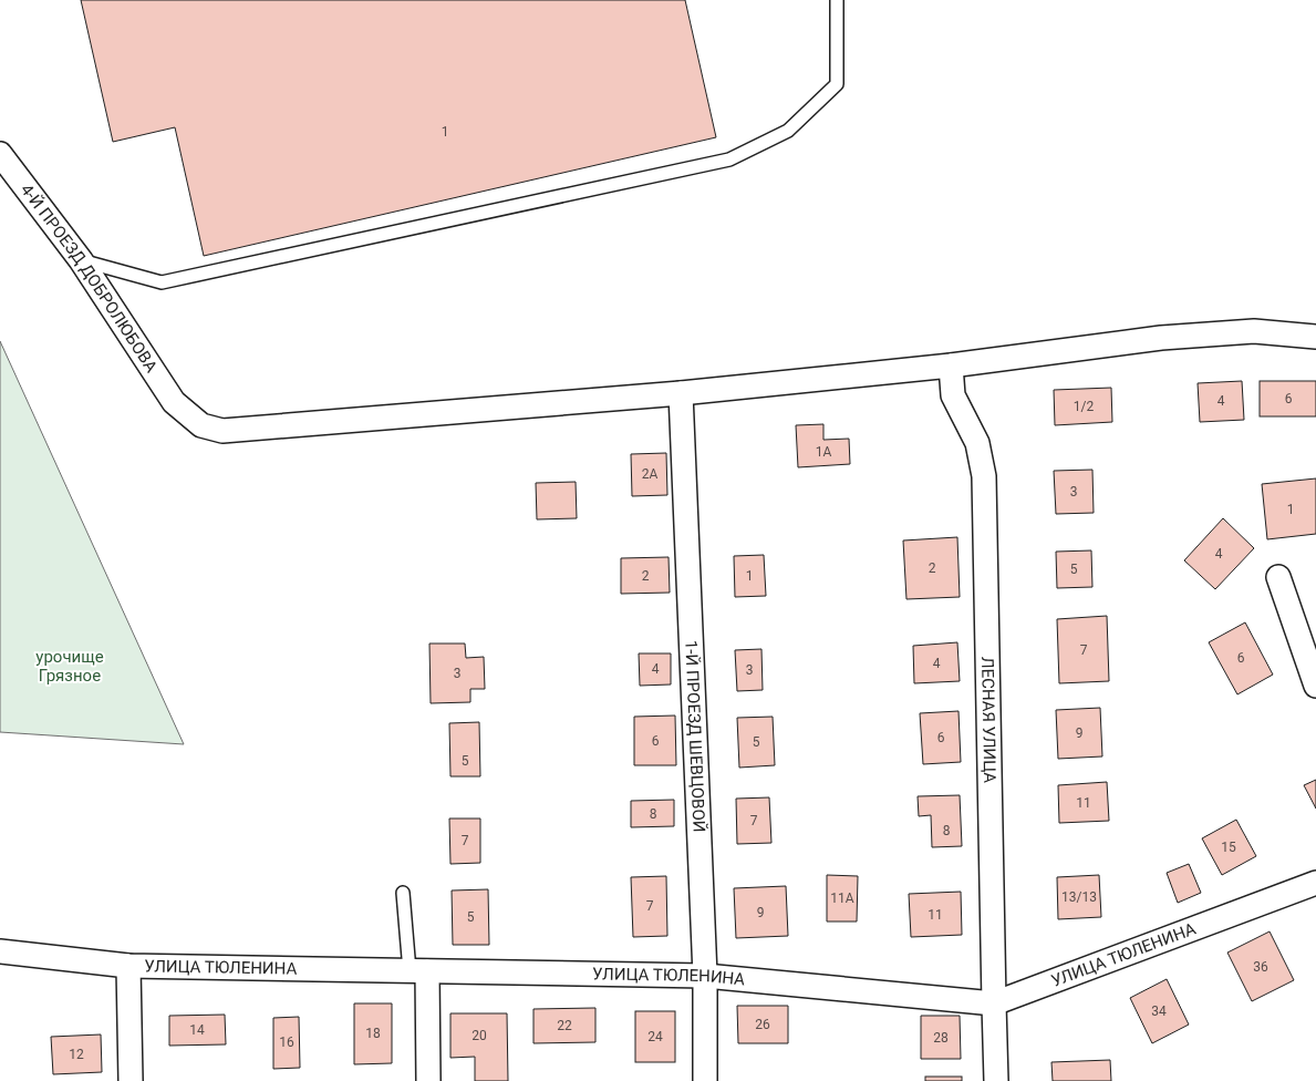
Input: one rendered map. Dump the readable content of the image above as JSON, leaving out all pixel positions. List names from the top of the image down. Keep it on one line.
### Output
{"streets":{"street":["4-Й ПРОЕЗД ДОБРОЛЮБОВА","ЛЕСНАЯ УЛИЦА","1-Й ПРОЕЗД ШЕВЦОВОЙ","УЛИЦА ТЮЛЕНИНА"]},"crossings":[["4-Й ПРОЕЗД ДОБРОЛЮБОВА","ЛЕСНАЯ УЛИЦА"],["4-Й ПРОЕЗД ДОБРОЛЮБОВА","1-Й ПРОЕЗД ШЕВЦОВОЙ"],["ЛЕСНАЯ УЛИЦА","УЛИЦА ТЮЛЕНИНА"],["1-Й ПРОЕЗД ШЕВЦОВОЙ","УЛИЦА ТЮЛЕНИНА"]],"parks":["урочище Грязное"],"house_numbers":["1","6","4","1/2","1А","2А","3","1","4","2","5","2","1","7","6","4","4","3","3","9","6","6","5","5","11","8","7","8","7","15","13/13","11А","7","9","11","5","36","34","26","22","14","18","20","24","28","16","12"]}
